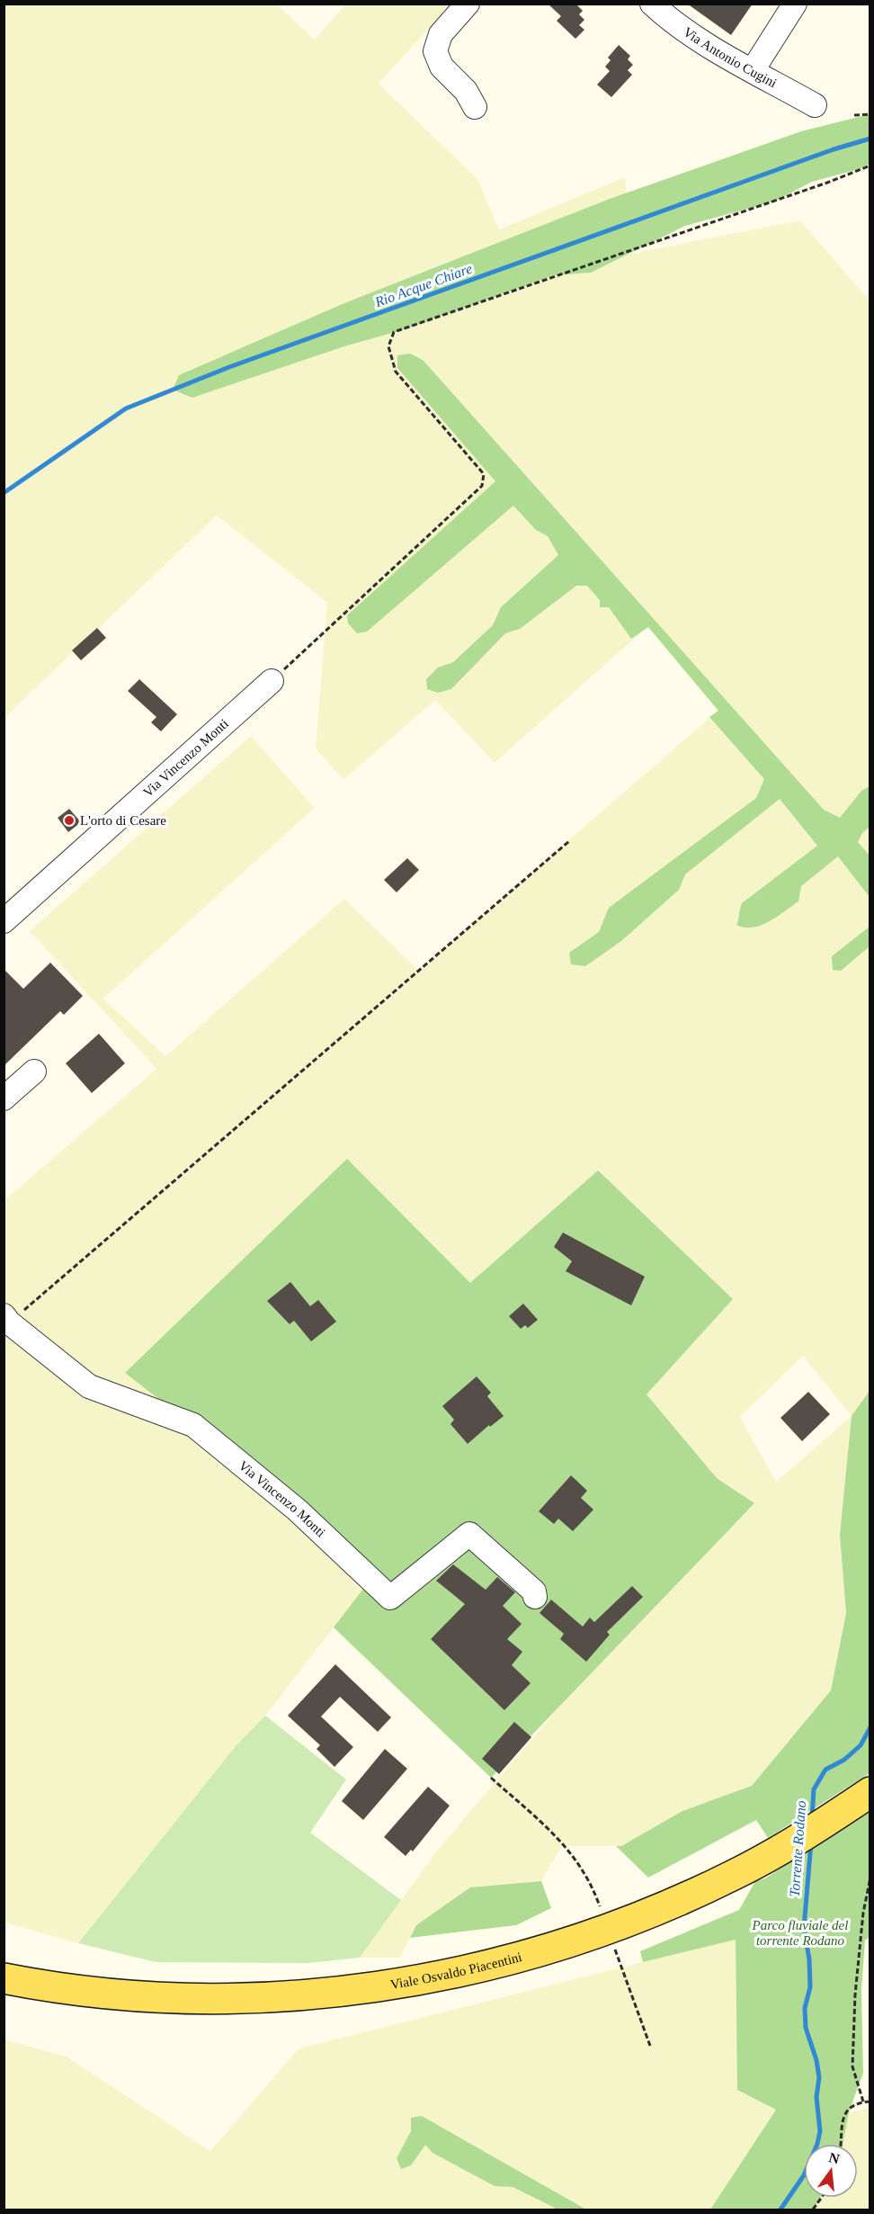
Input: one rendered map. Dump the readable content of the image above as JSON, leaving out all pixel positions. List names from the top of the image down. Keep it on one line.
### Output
{"streets":{"main road":["Viale Osvaldo Piacentini"],"street":["Via Antonio Cugini","Via Vincenzo Monti"]},"water":["Rio Acque Chiare","Torrente Rodano"],"parks":["Parco fluviale del torrente Rodano"],"places":["L'orto di Cesare"],"north":"top"}
